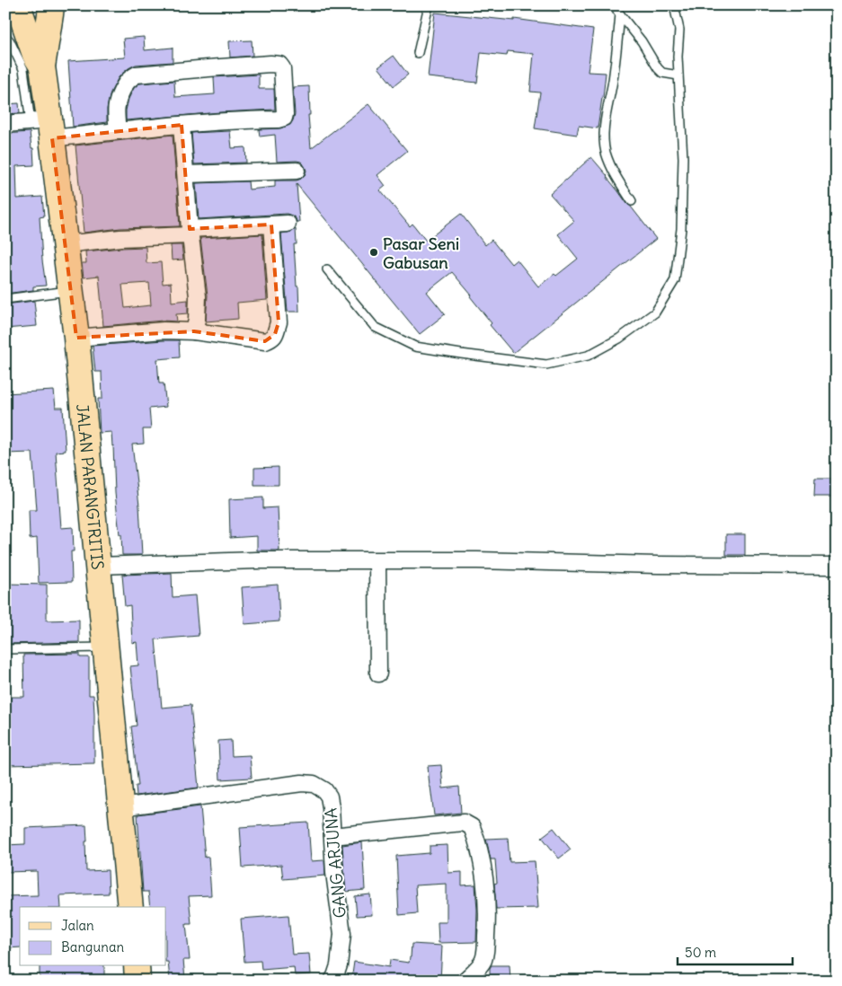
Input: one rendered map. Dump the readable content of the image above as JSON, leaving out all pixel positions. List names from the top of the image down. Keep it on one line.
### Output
{"streets":{"main road":["JALAN PARANGTRITIS"],"street":["GANG ARJUNA"]},"crossings":[["JALAN PARANGTRITIS","GANG ARJUNA"]],"places":["Pasar Seni Gabusan"],"legend":["Jalan","Bangunan"],"scale_bar":"50 m"}
